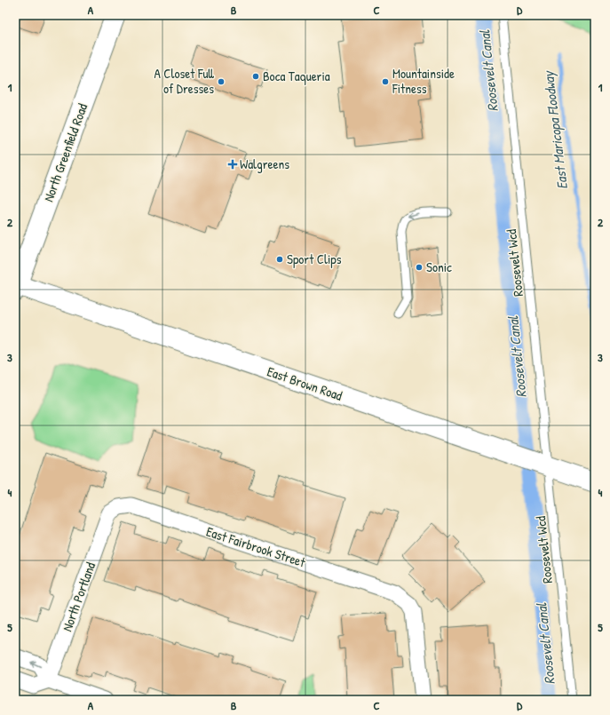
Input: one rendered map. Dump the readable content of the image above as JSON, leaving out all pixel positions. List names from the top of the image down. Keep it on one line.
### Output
{"streets":{"main road":["North Greenfield Road","East Brown Road"],"street":["East Fairbrook Street","North Portland"],"lane":["Roosevelt Wcd"]},"crossings":[["North Greenfield Road","East Brown Road"],["Roosevelt Wcd","East Brown Road"],["East Fairbrook Street","North Portland"]],"water":["Roosevelt Canal","East Maricopa Floodway"],"places":{"other":["Boca Taqueria","A Closet Full of Dresses","Mountainside Fitness","Sport Clips","Sonic"],"health":["Walgreens"]},"grid":{"columns":["A","B","C","D"],"rows":["1","2","3","4","5"]}}
